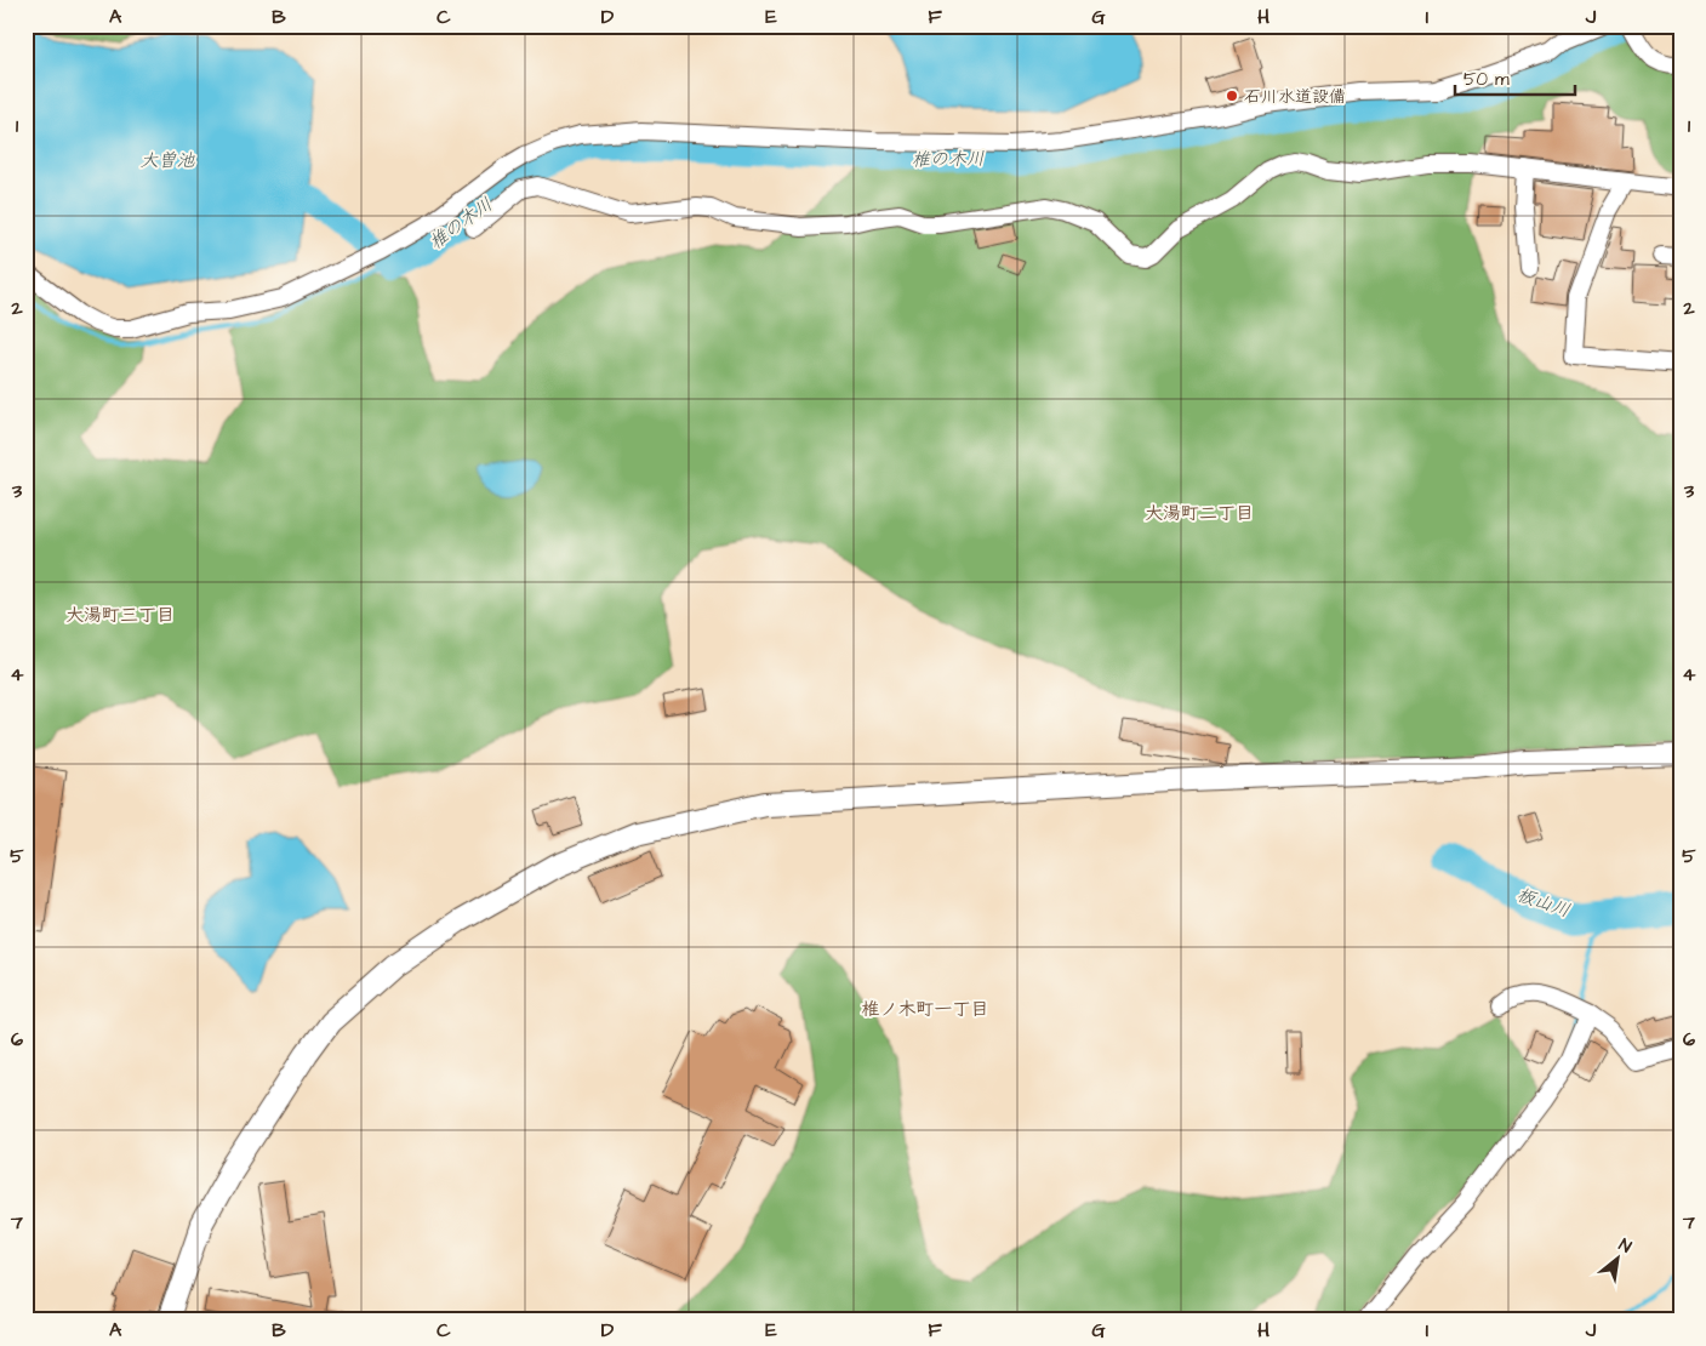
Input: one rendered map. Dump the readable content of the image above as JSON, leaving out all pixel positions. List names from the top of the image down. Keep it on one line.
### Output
{"districts":["大湯町二丁目","大湯町三丁目","椎ノ木町一丁目"],"water":["椎の木川","大曽池","板山川"],"places":["石川水道設備"],"scale_bar":"50 m","north":"top right","grid":{"columns":["A","B","C","D","E","F","G","H","I","J"],"rows":["1","2","3","4","5","6","7"]}}
